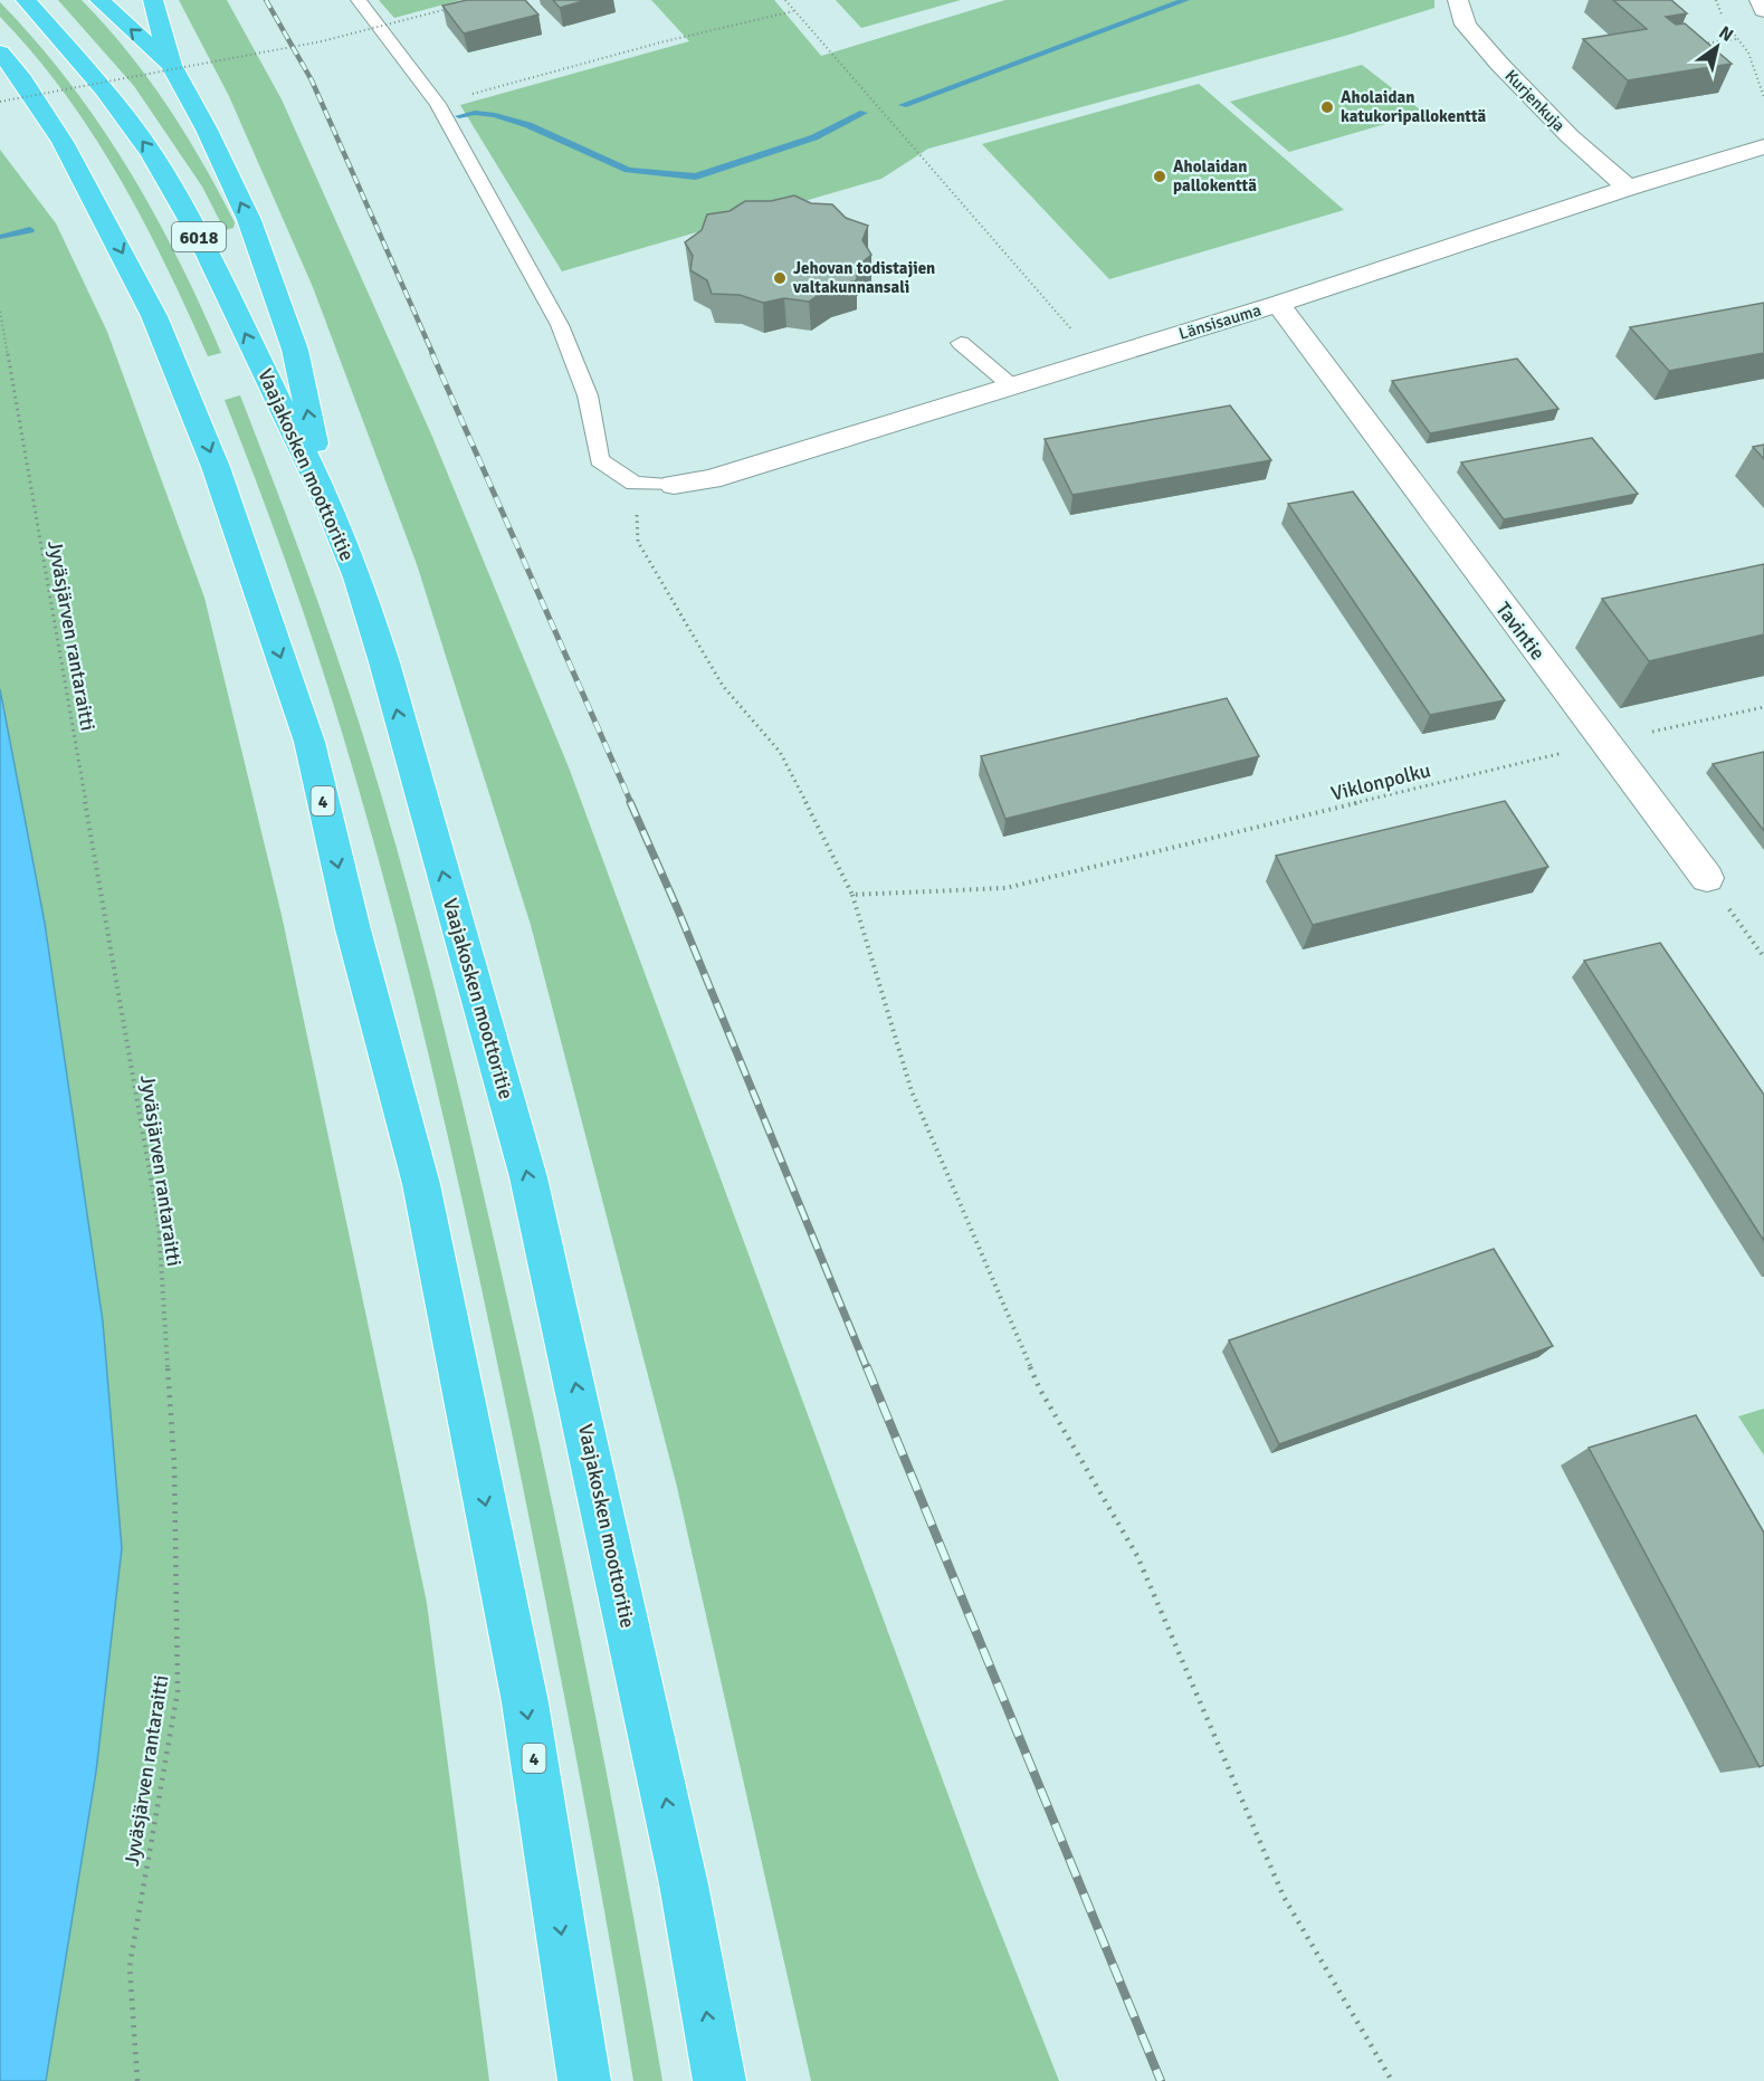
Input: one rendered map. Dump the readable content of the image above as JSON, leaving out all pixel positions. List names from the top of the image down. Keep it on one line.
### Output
{"streets":{"highway":["6018","Vaajakosken moottoritie","4"],"street":["Kurjenkuja","Länsisauma","Tavintie"],"path":["Jyväsjärven rantaraitti","Viklonpolku"]},"crossings":[["Kurjenkuja","Länsisauma"],["Länsisauma","Tavintie"],["Tavintie","Viklonpolku"]],"places":["Aholaidan katukoripallokenttä","Aholaidan pallokenttä","Jehovan todistajien valtakunnansali"],"north":"top right"}
